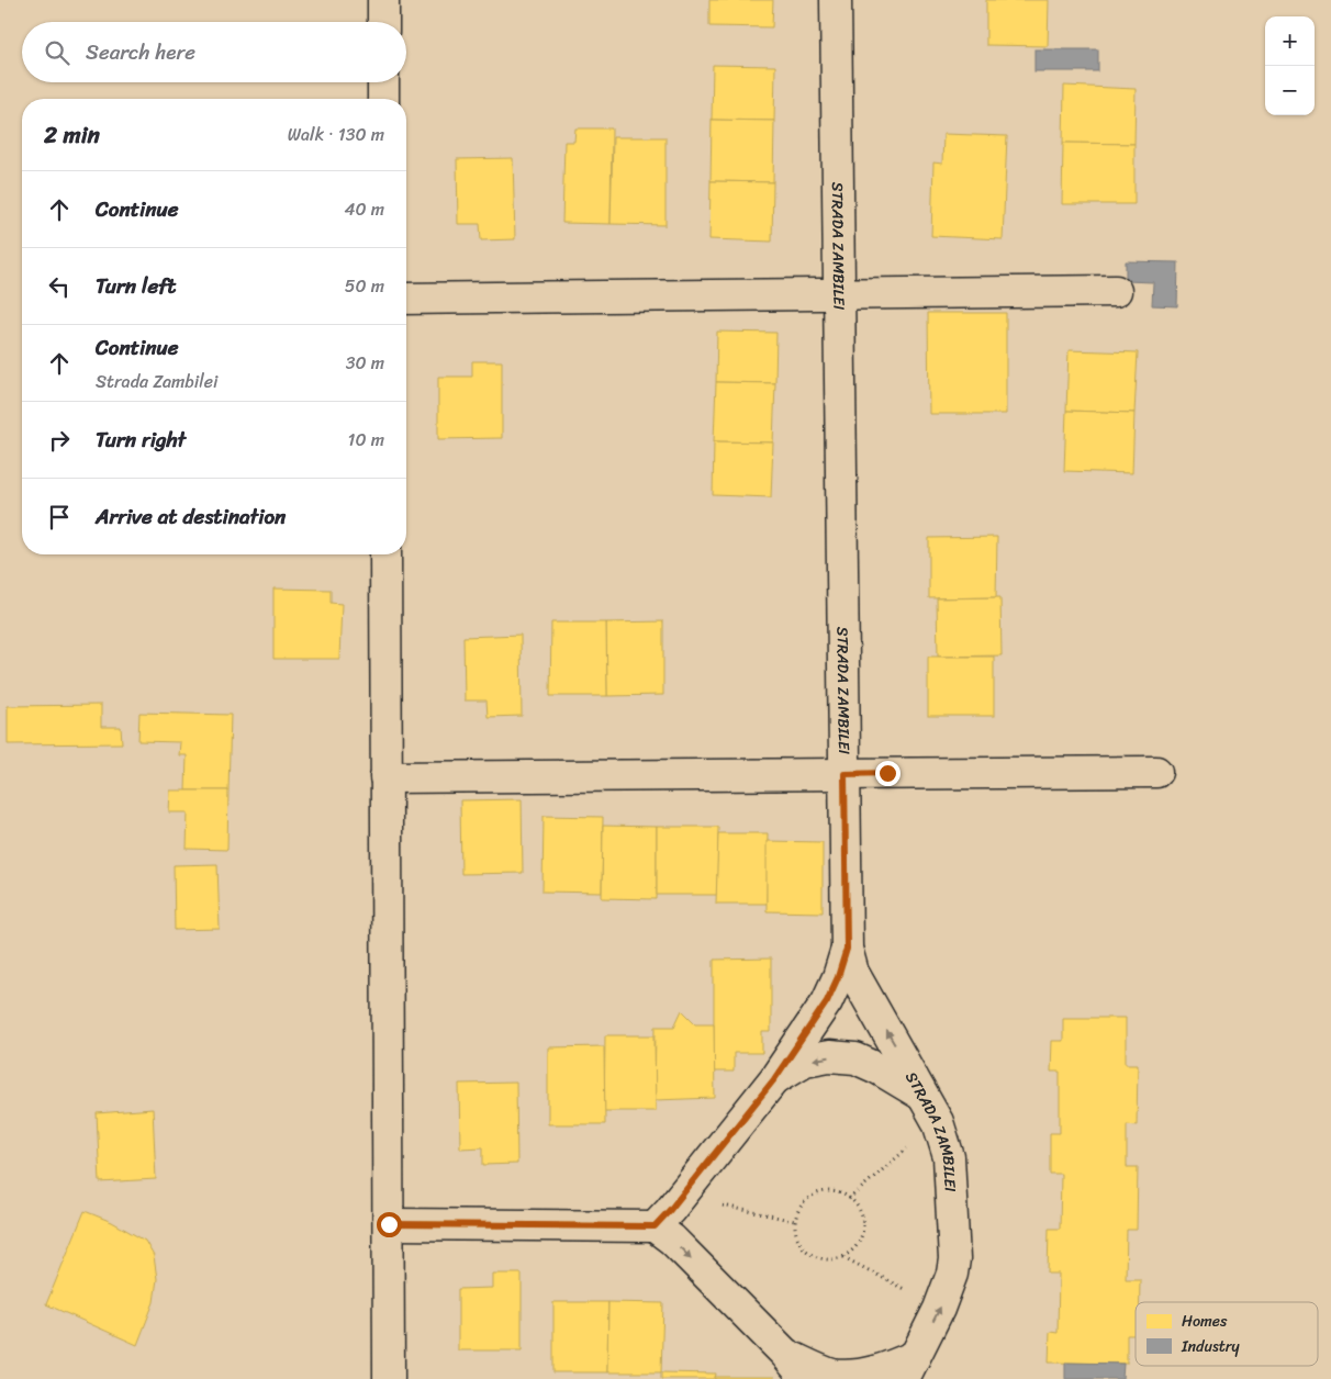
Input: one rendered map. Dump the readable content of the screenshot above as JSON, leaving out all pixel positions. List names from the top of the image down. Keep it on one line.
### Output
{"streets":{"street":["STRADA ZAMBILEI"]},"legend":["Homes","Industry"],"page":{"map_buttons":["+","−"],"search":"Search here","heading":["2 min","Walk · 130 m"],"list":[["Continue","40 m"],["Turn left","50 m"],["Continue","Strada Zambilei","30 m"],["Turn right","10 m"],"Arrive at destination"]}}
